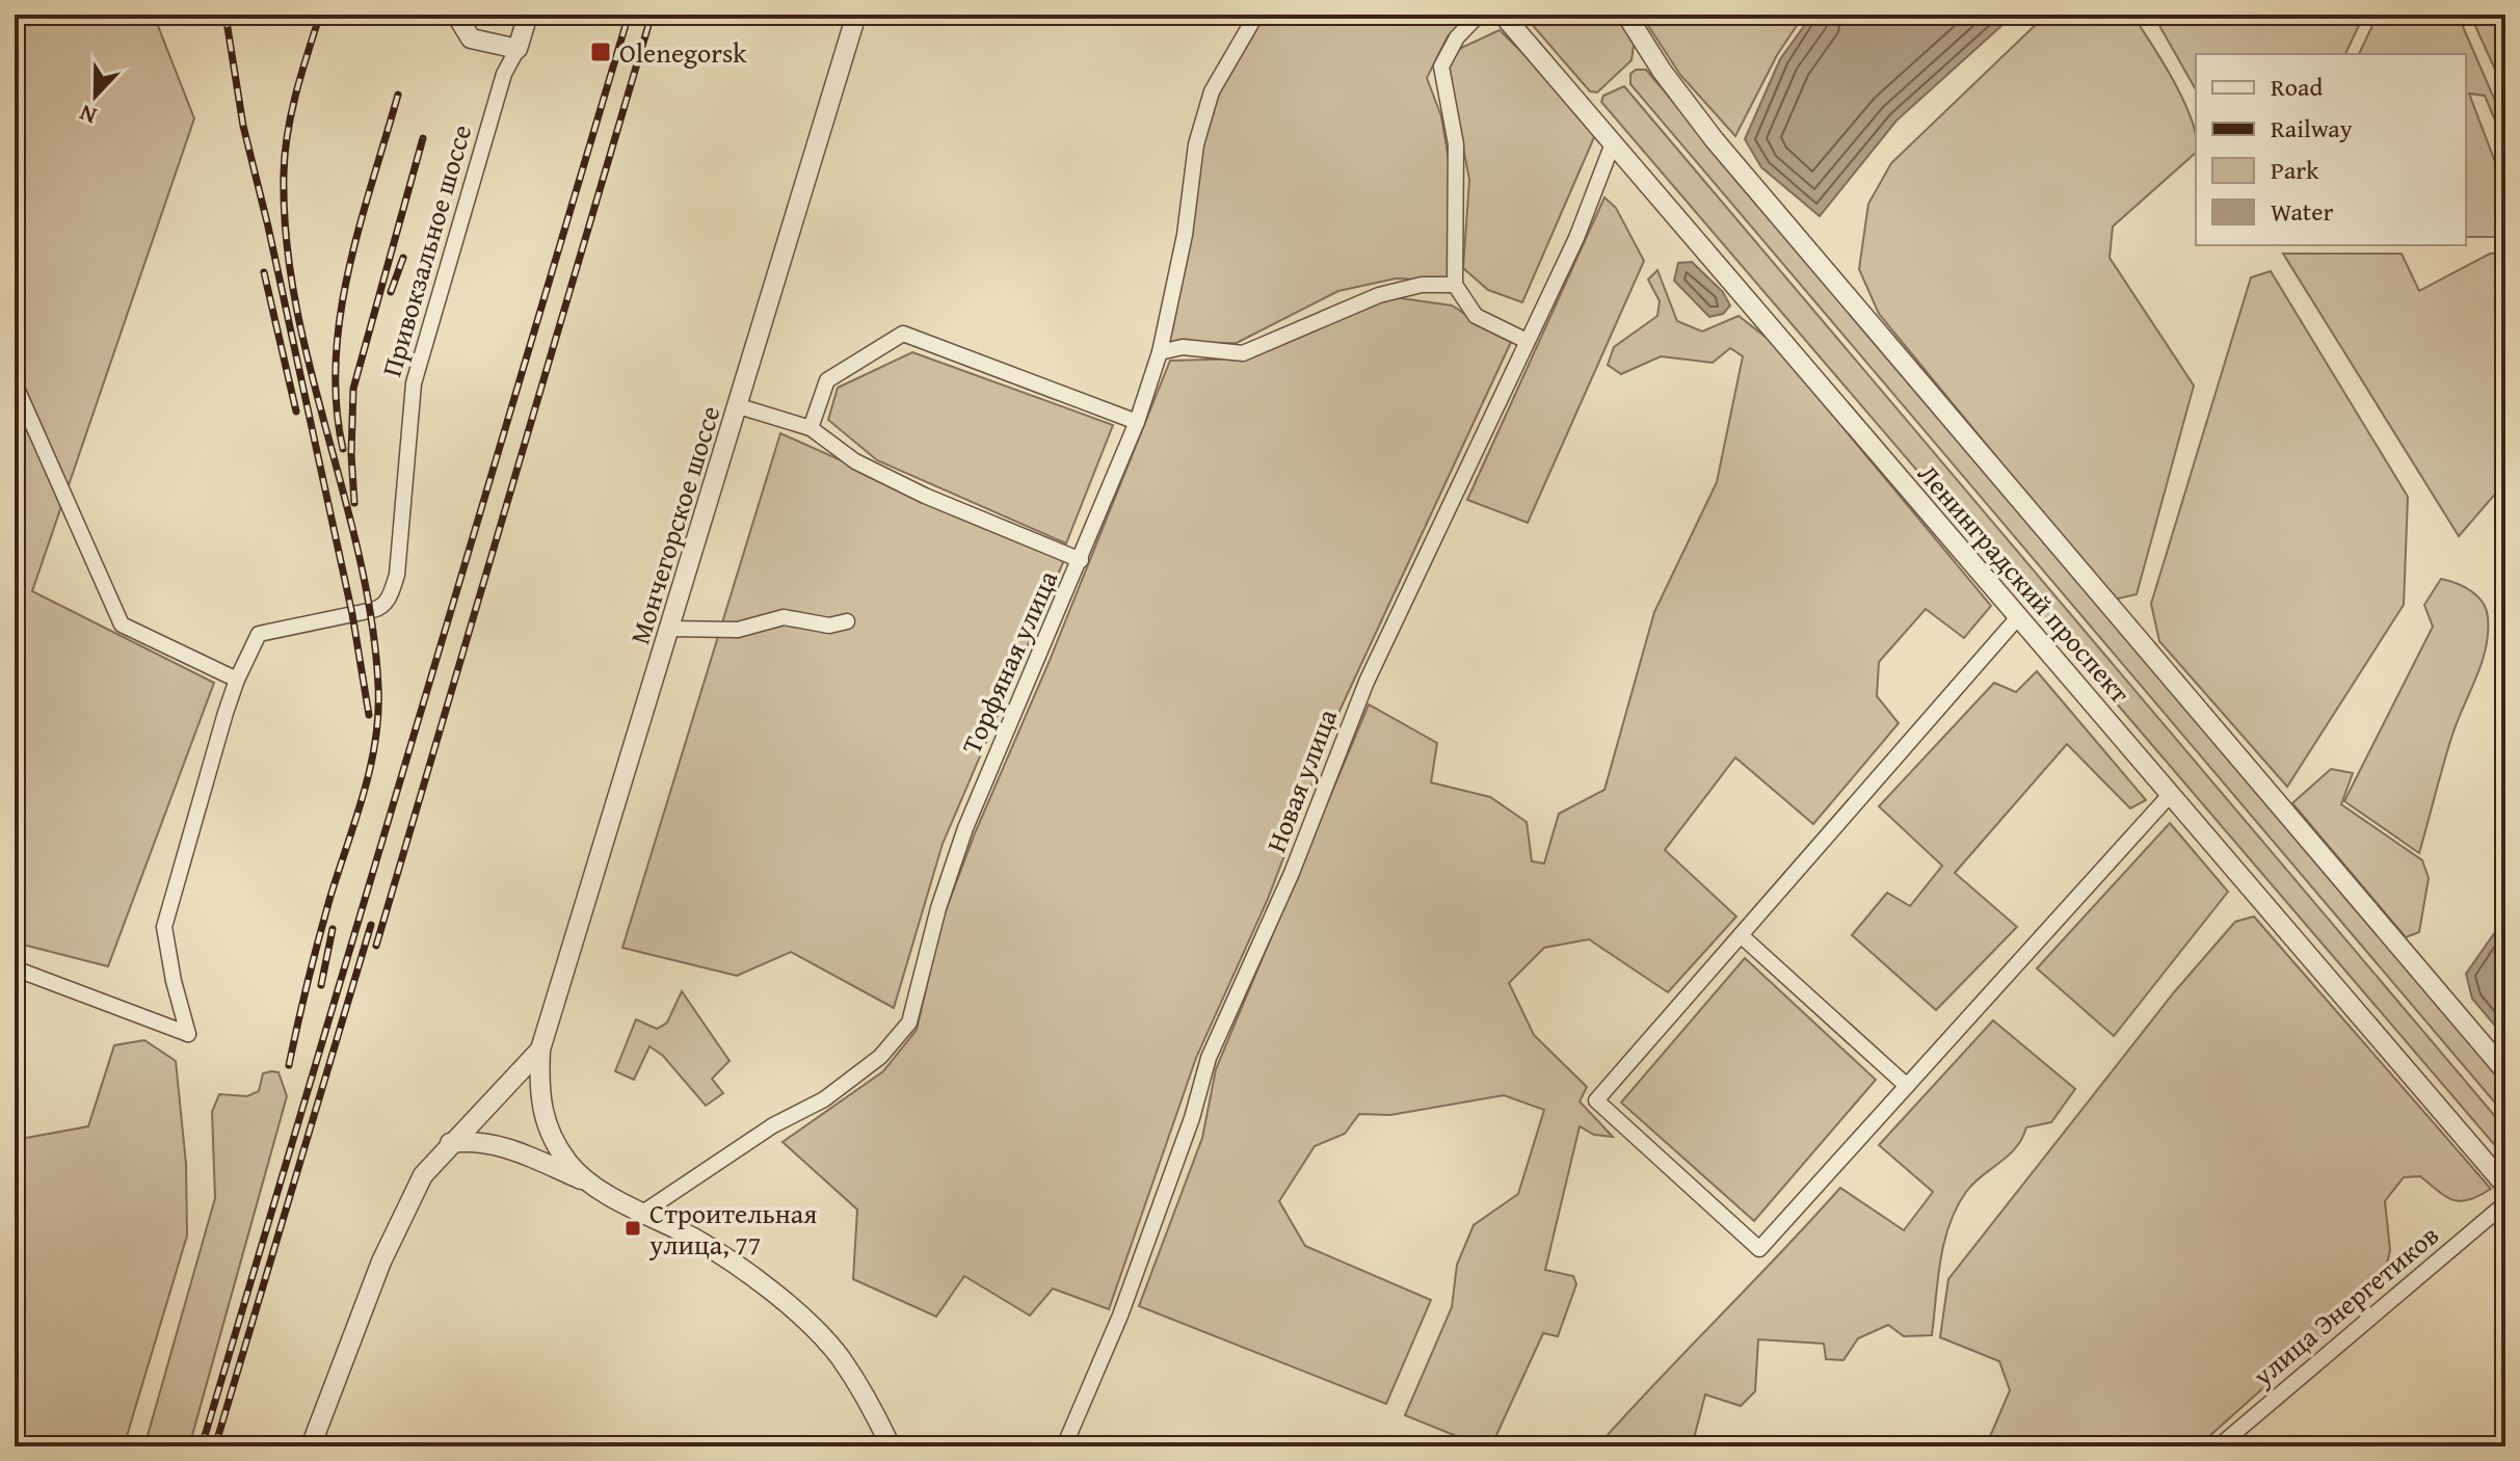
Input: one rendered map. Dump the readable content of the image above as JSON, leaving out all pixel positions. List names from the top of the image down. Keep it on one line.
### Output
{"streets":{"street":["Привокзальное шоссе","Мончегорское шоссе","Ленинградский проспект","Торфяная улица","Новая улица","улица Энергетиков"]},"crossings":[["Ленинградский проспект","Новая улица"]],"places":{"transit":["Olenegorsk","Строительная улица, 77"]},"legend":["Road","Railway","Park","Water"],"north":"bottom"}
